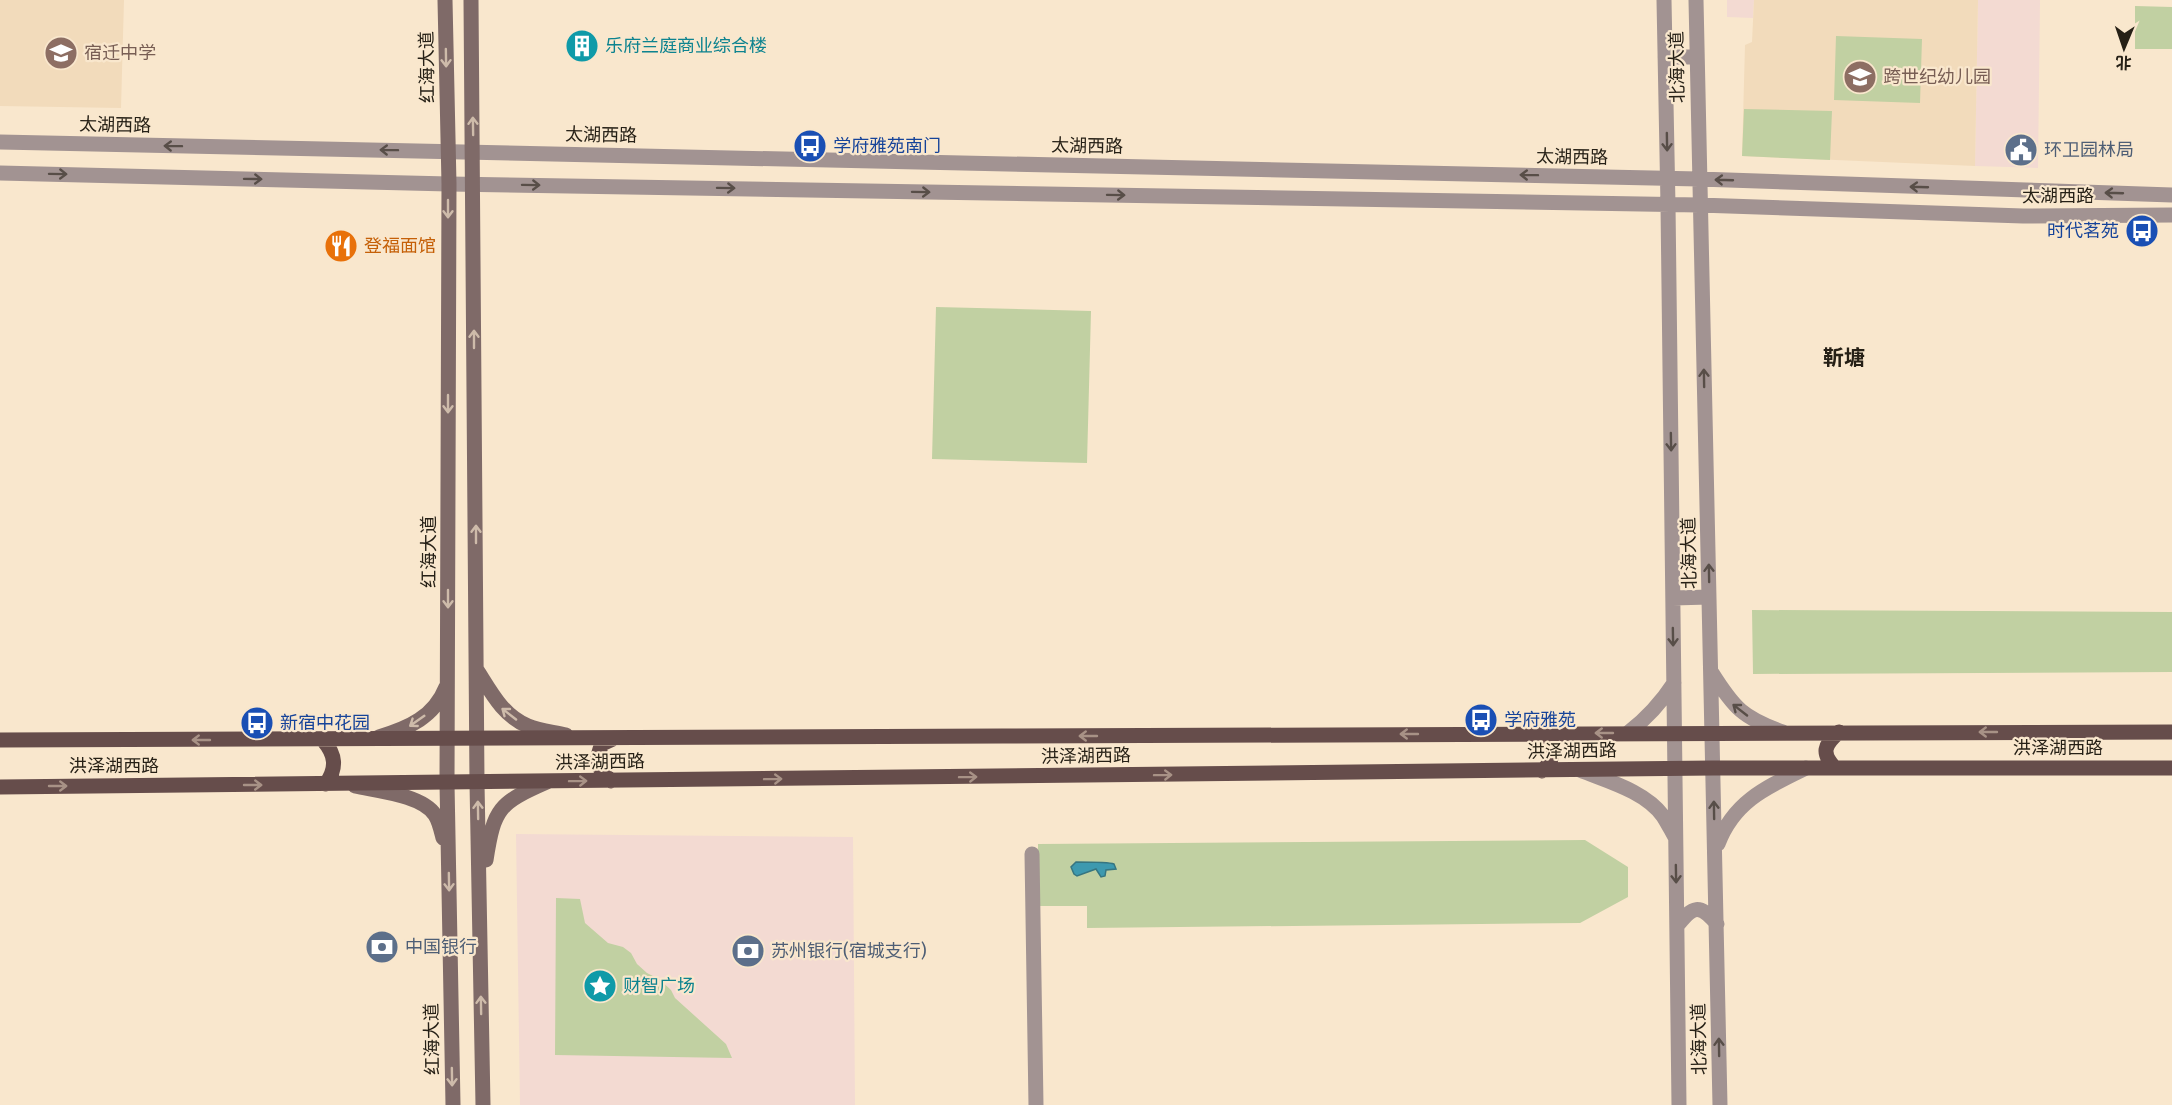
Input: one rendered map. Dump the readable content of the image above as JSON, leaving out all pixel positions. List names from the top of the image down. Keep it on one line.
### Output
{"streets":{"main road":["红海大道","洪泽湖西路"],"street":["北海大道","太湖西路"]},"crossings":[["红海大道","太湖西路"],["红海大道","洪泽湖西路"],["北海大道","太湖西路"],["北海大道","洪泽湖西路"]],"districts":["靳塘"],"places":{"building":["乐府兰庭商业综合楼"],"school or university":["宿迁中学","跨世纪幼儿园"],"bus stop":["学府雅苑南门","时代茗苑","学府雅苑","新宿中花园"],"public building":["环卫园林局"],"restaurant":["登福面馆"],"bank":["中国银行","苏州银行(宿城支行)"],"place":["财智广场"]},"north":"bottom"}
